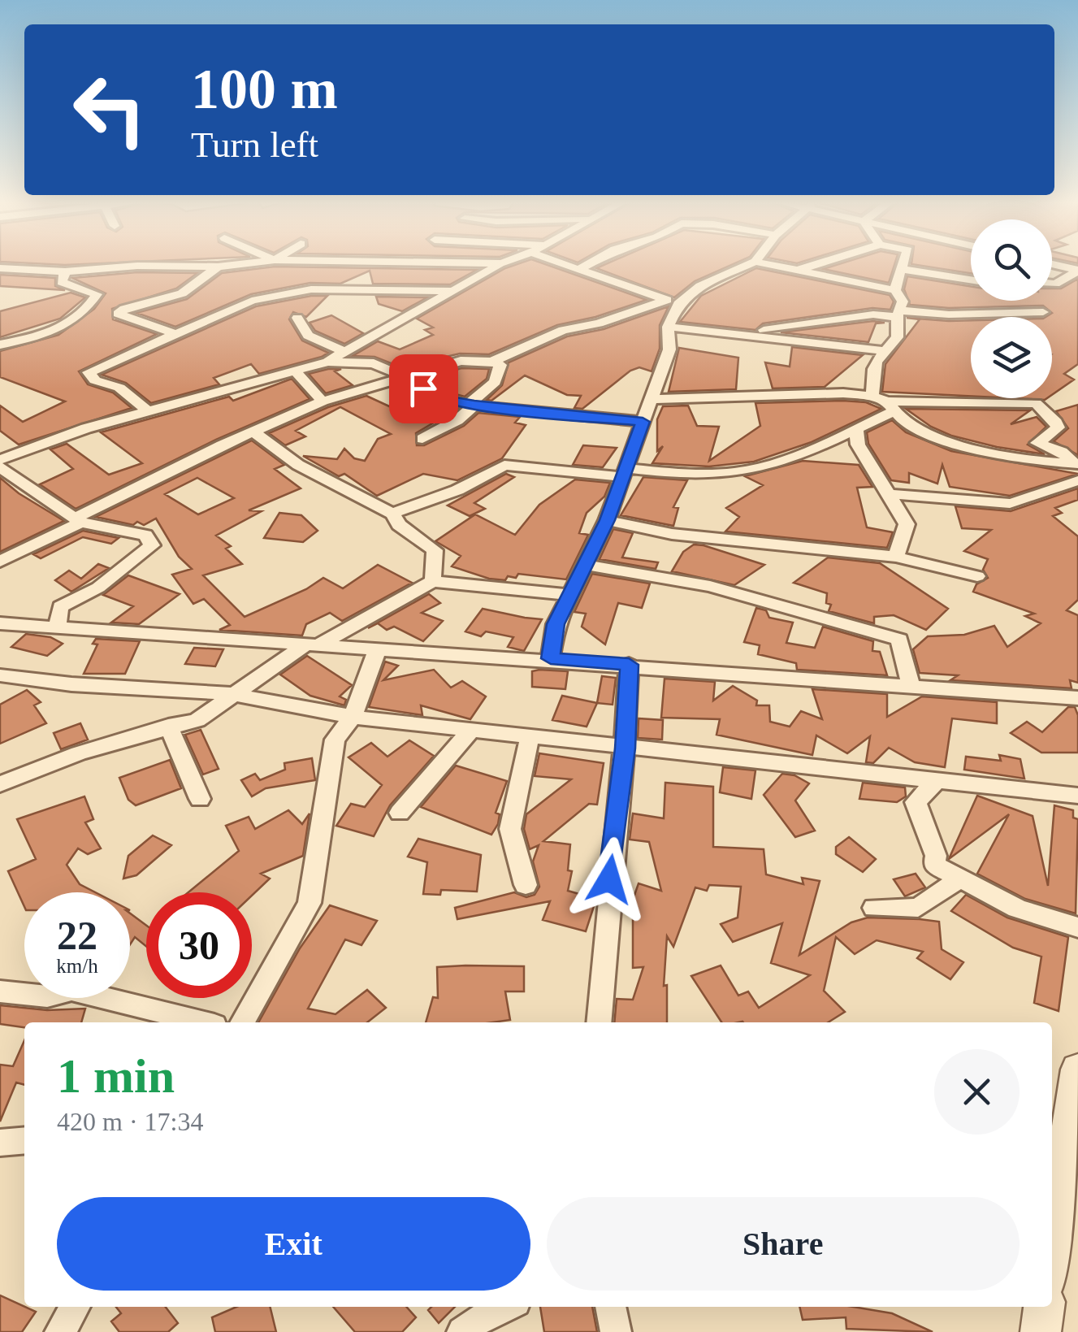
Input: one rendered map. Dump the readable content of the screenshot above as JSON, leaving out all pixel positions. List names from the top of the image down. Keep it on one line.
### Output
{"page":{"turn":["100 m","Turn left"],"speed":"22 km/h","limit":"30","heading":["1 min","420 m · 17:34"],"buttons":["Exit","Share"]}}
